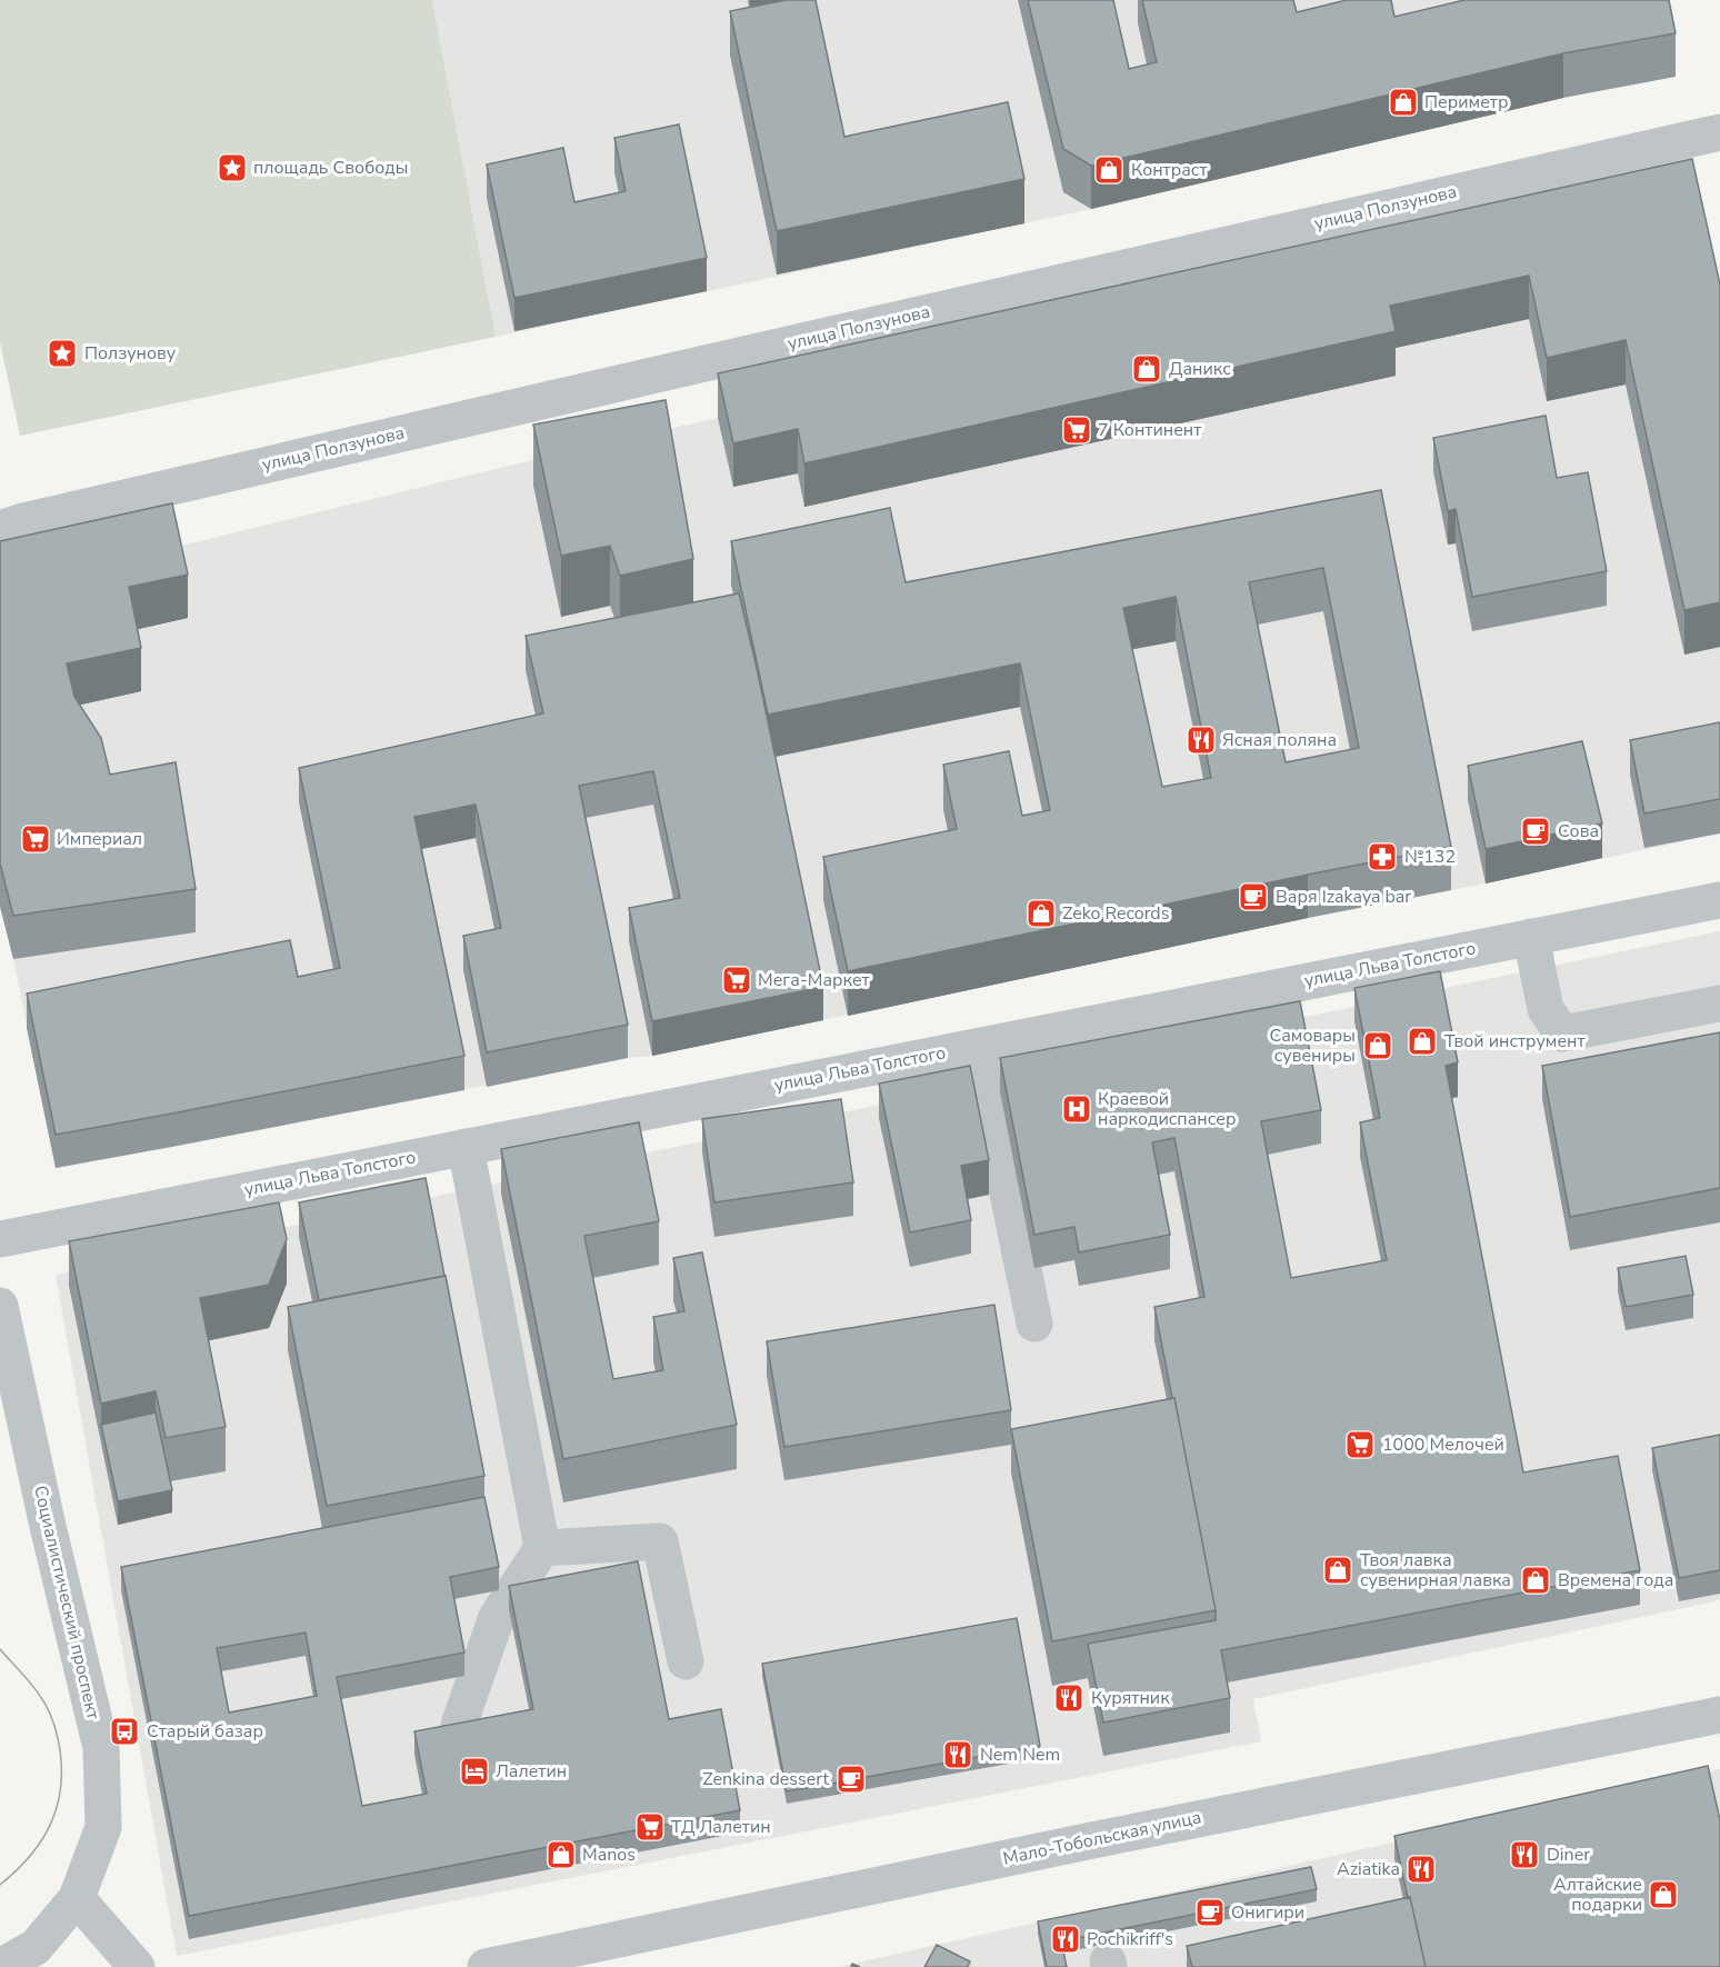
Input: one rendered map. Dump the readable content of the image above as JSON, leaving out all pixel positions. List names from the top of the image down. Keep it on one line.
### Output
{"streets":{"street":["улица Ползунова","улица Льва Толстого","Социалистический проспект","Мало-Тобольская улица"]},"places":{"shop":["Периметр","Контраст","Даникс","Zeko Records","Твой инструмент","Самовары сувениры","Твоя лавка сувенирная лавка","Времена года","Manos","Алтайские подарки"],"place":["площадь Свободы","Ползунову"],"supermarket":["7 Континент","Империал","Мега-Маркет","1000 Мелочей","ТД Лалетин"],"restaurant":["Ясная поляна","Курятник","Nem Nem","Diner","Aziatika","Pochikriff's"],"cafe":["Сова","Варя Izakaya bar","Zenkina dessert","Онигири"],"pharmacy":["№132"],"hospital":["Краевой наркодиспансер"],"bus stop":["Старый базар"],"hotel":["Лалетин"]}}
